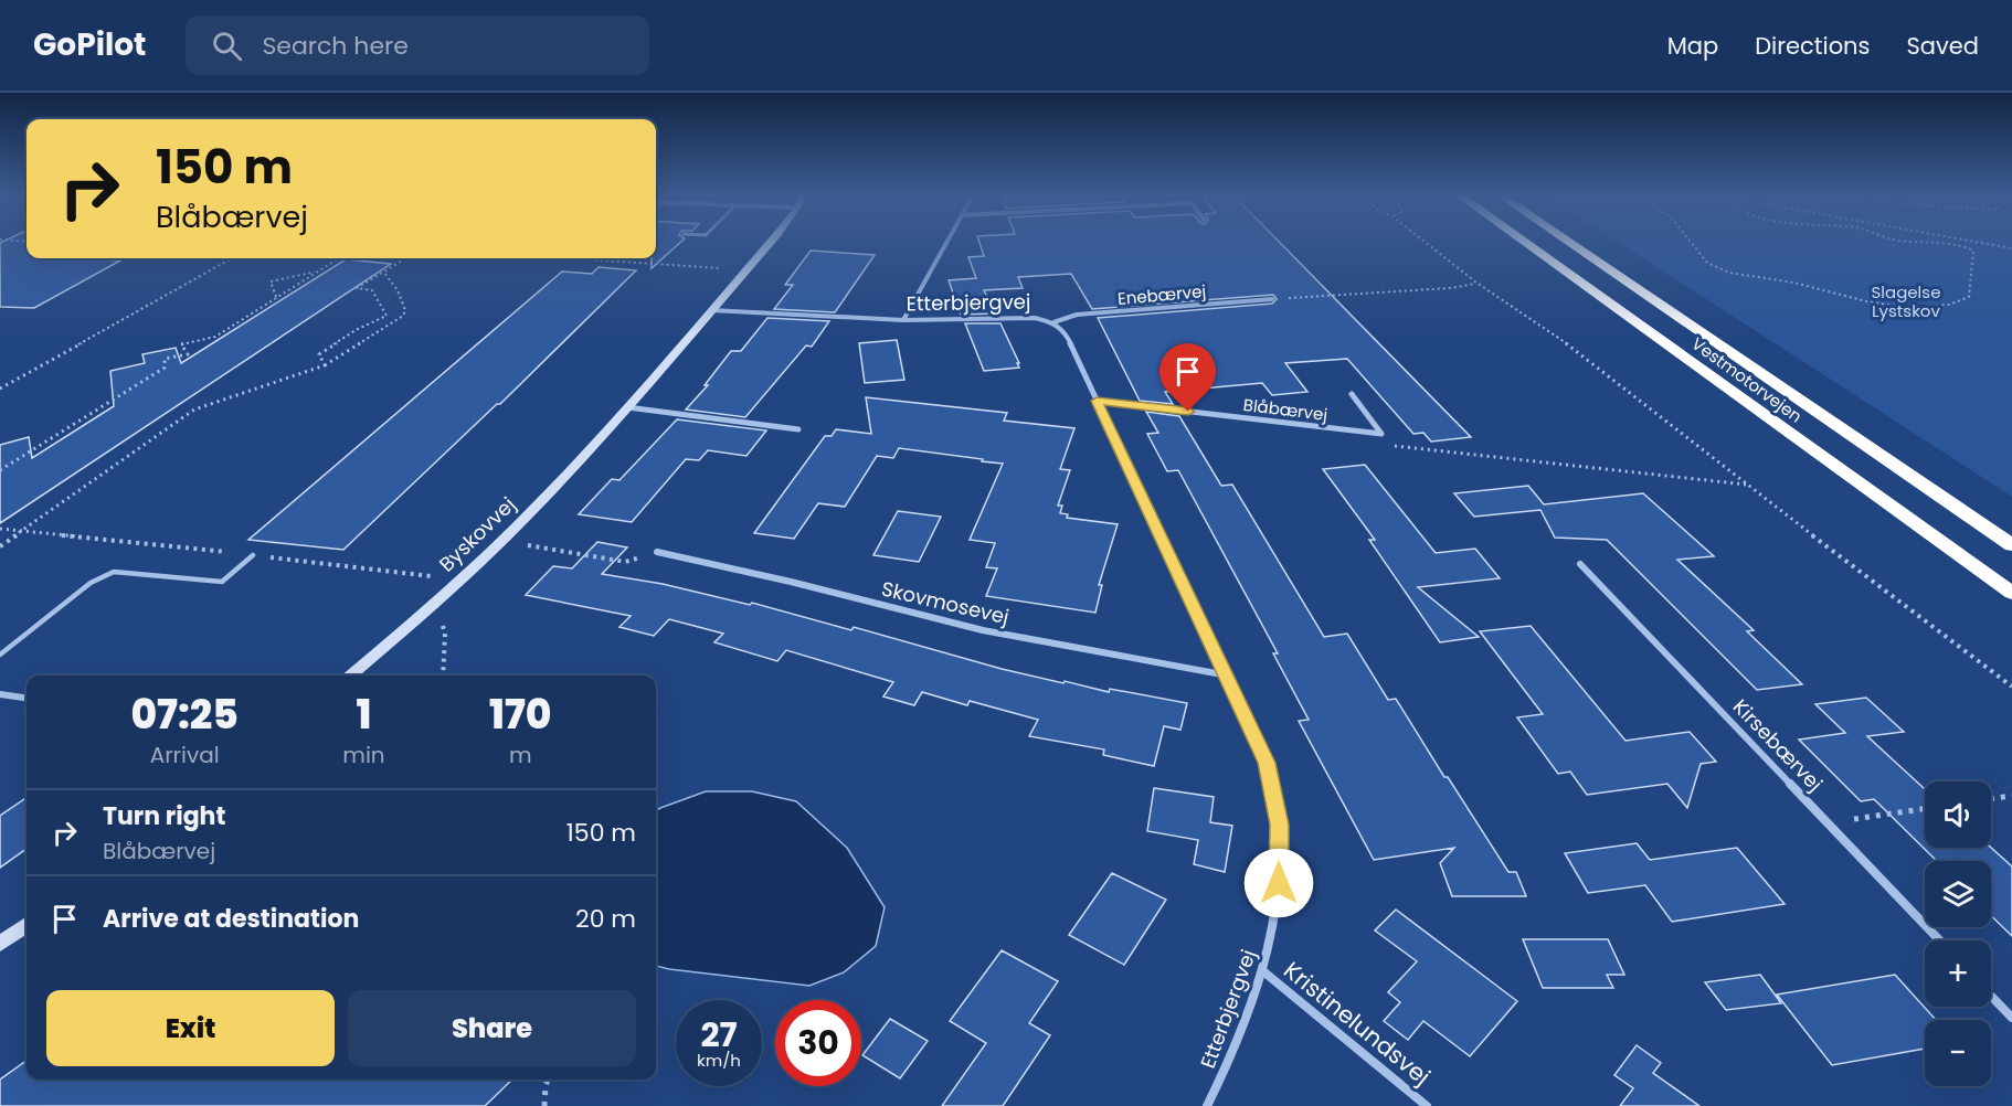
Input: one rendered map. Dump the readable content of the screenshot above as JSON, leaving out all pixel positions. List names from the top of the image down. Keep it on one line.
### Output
{"streets":{"highway":["Vestmotorvejen"],"main road":["Byskovvej"],"street":["Enebærvej","Etterbjergvej","Blåbærvej","Skovmosevej","Kirsebærvej","Kristinelundsvej"]},"crossings":[["Enebærvej","Etterbjergvej"],["Etterbjergvej","Blåbærvej"],["Etterbjergvej","Byskovvej"],["Etterbjergvej","Skovmosevej"],["Etterbjergvej","Kristinelundsvej"]],"parks":["Slagelse Lystskov"],"page":{"header":"GoPilot","search":"Search here","nav":["Map","Directions","Saved"],"turn":["150 m","Blåbærvej"],"eta":["07:25","Arrival","1","min","170","m"],"map_buttons":["+","−"],"list":[{"name":"Turn right","note":"Blåbærvej","value":"150 m"},{"name":"Arrive at destination","value":"20 m"}],"buttons":["Exit","Share"],"speed":"27 km/h","limit":"30"}}
